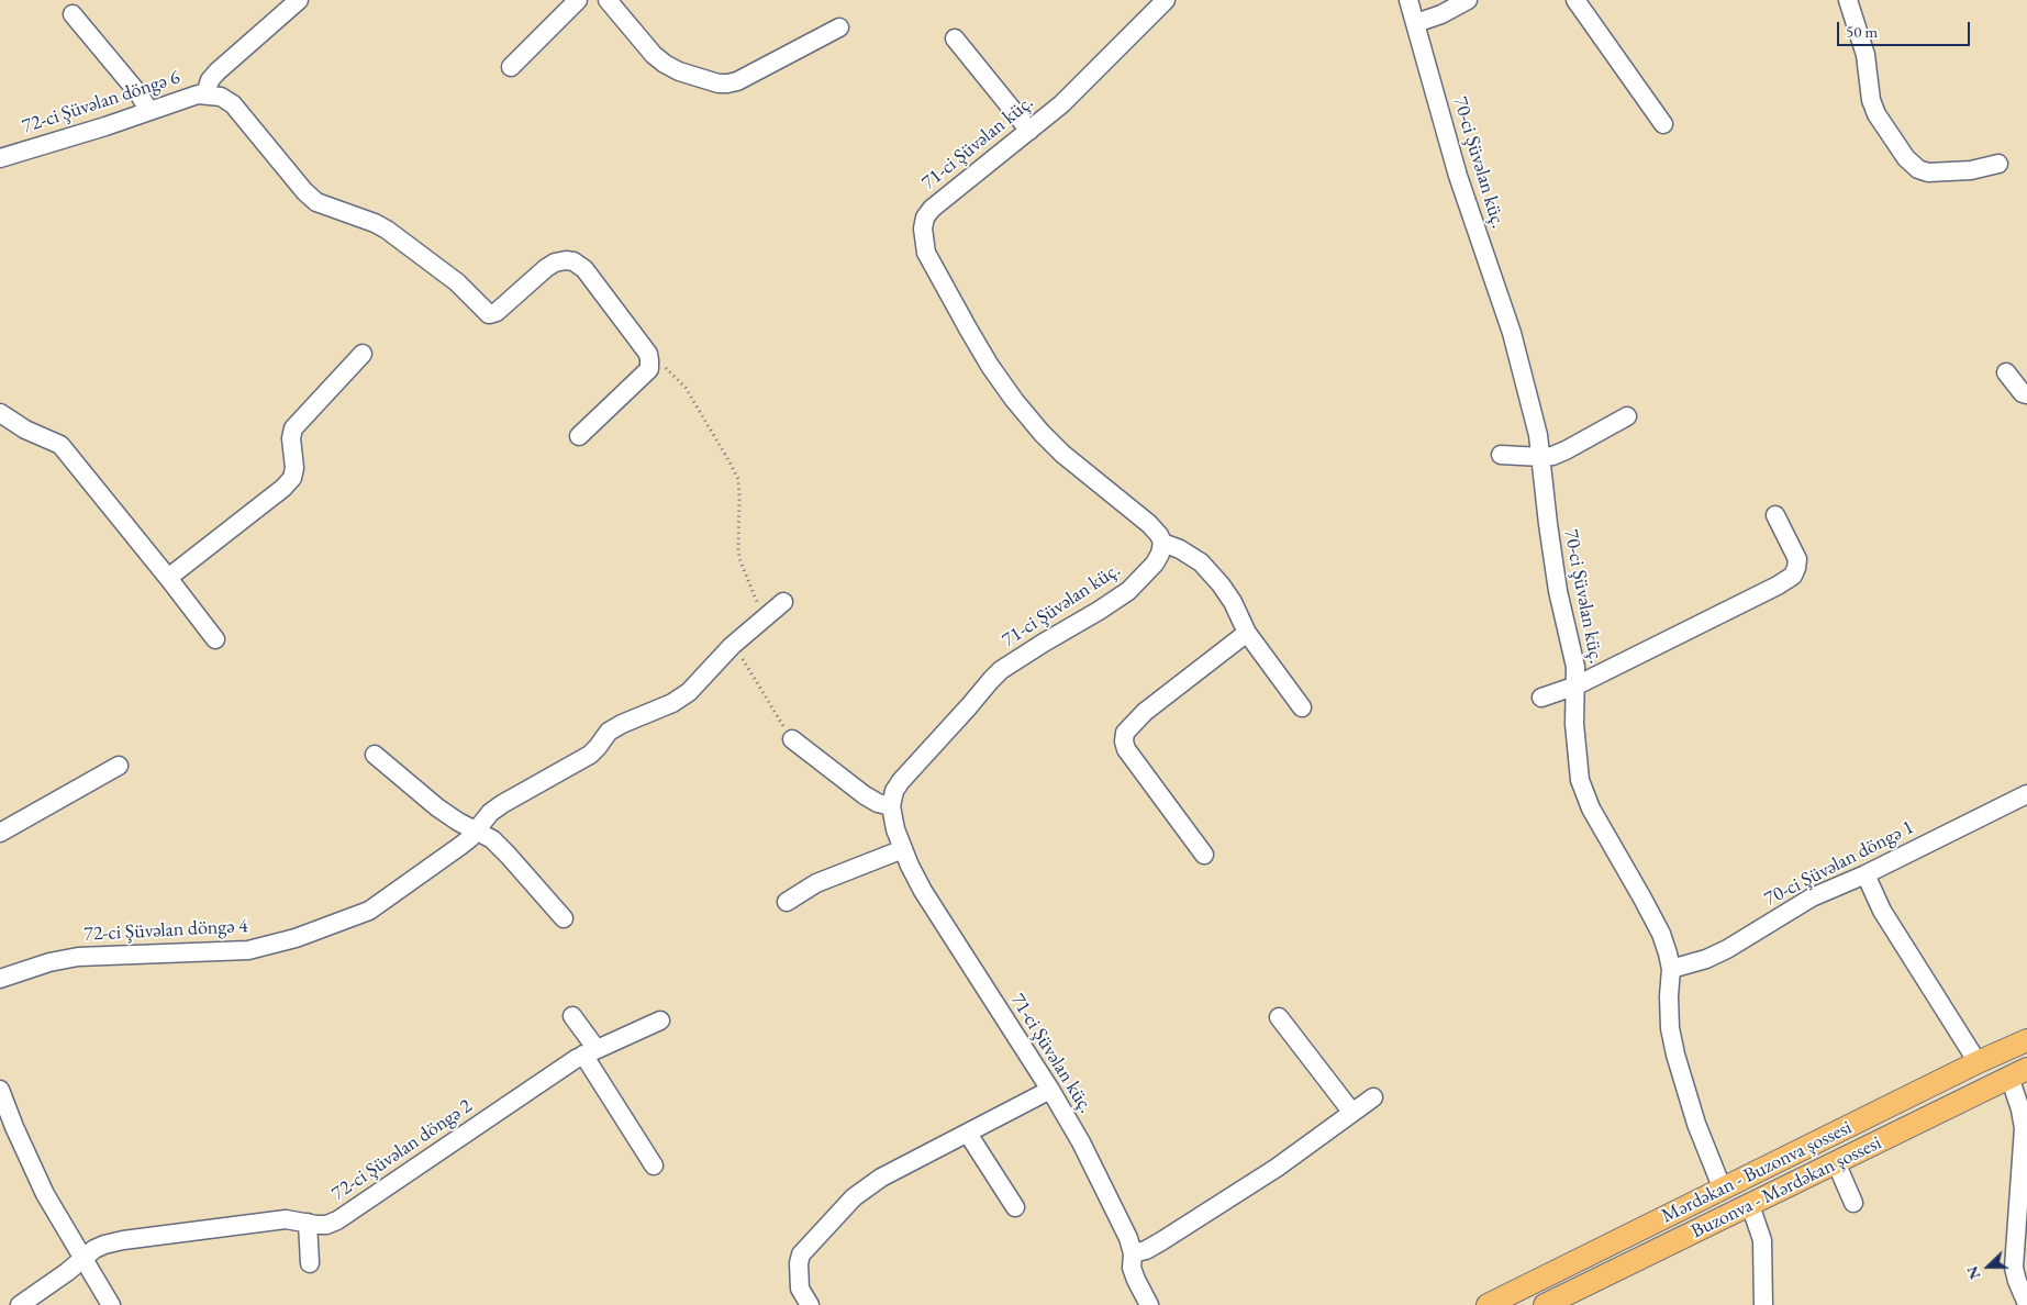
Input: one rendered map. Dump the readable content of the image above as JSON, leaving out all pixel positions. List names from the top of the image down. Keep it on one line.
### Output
{"streets":{"main road":["Mərdəkan - Buzonva şossesi","Buzonva - Mərdəkan şossesi"],"street":["72-ci Şüvəlan döngə 6","71-ci Şüvəlan küç.","70-ci Şüvəlan küç.","70-ci Şüvəlan döngə 1","72-ci Şüvəlan döngə 4","72-ci Şüvəlan döngə 2"]},"crossings":[["70-ci Şüvəlan küç.","70-ci Şüvəlan döngə 1"],["70-ci Şüvəlan küç.","Mərdəkan - Buzonva şossesi"]],"scale_bar":"50 m","north":"left"}
